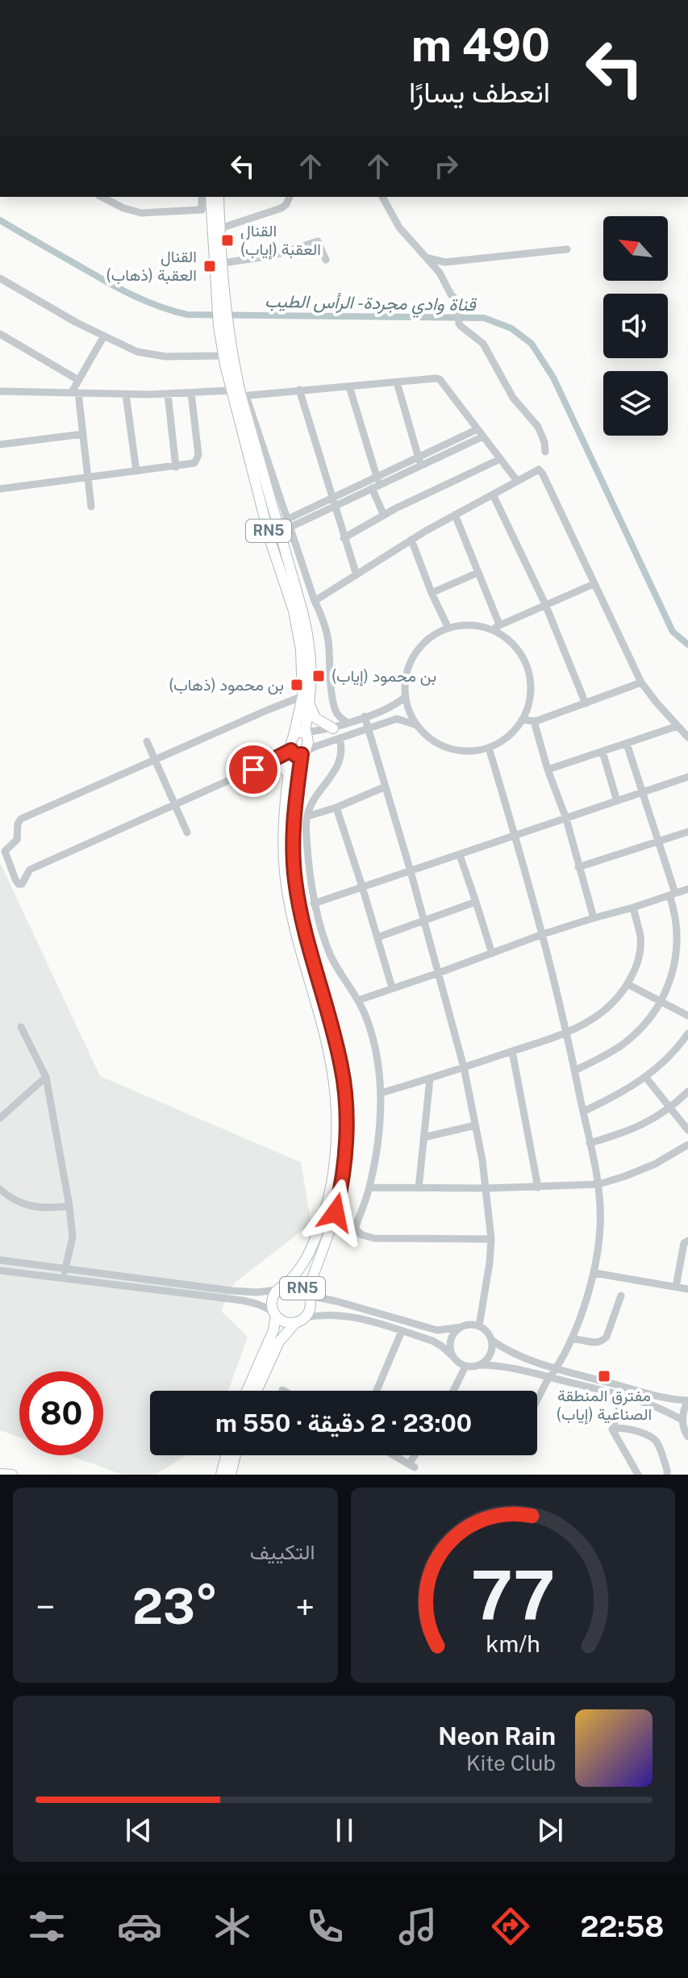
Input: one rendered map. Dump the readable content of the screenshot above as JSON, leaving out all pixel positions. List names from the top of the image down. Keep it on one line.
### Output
{"streets":{"highway":["RN5"]},"water":["قناة وادي مجردة - الرأس الطيب"],"places":{"transit":["القنال العقبة (إياب)","القنال العقبة (ذهاب)","بن محمود (إياب)","بن محمود (ذهاب)","مفترق المنطقة الصناعية (إياب)"]},"north":"top left","page":{"turn":["490 m","انعطف يسارًا"],"limit":"80","trip":"23:00 · 2 دقيقة · 550 m","tile":"التكييف","heat":["−","23°","+"],"song":["Neon Rain","Kite Club"],"tabs":"22:58","gauge":["77","km/h"]}}
